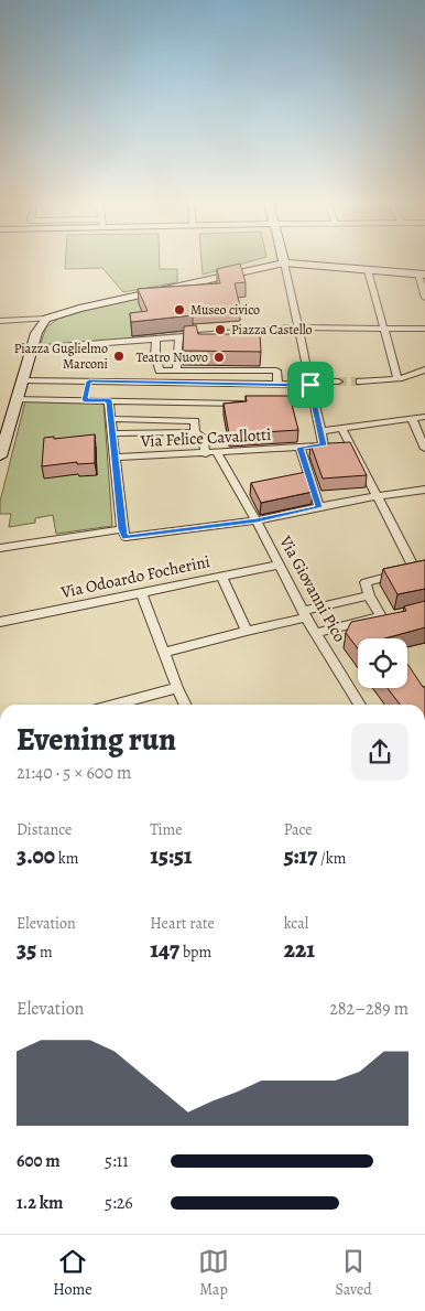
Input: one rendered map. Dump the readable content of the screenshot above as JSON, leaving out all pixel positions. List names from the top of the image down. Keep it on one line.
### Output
{"streets":{"street":["Via Felice Cavallotti","Via Odoardo Focherini","Via Giovanni Pico"]},"crossings":[["Via Felice Cavallotti","Via Giovanni Pico"],["Via Odoardo Focherini","Via Giovanni Pico"]],"places":["Museo civico","Piazza Castello","Piazza Guglielmo Marconi","Teatro Nuovo"],"page":{"heading":["Evening run","21:40 · 5 × 600 m"],"stats":[["Distance","3.00 km"],["Time","15:51"],["Pace","5:17 /km"],["Elevation","35 m"],["Heart rate","147 bpm"],["kcal","221"]],"chart":["Elevation","282–289 m"],"list":[{"name":"600 m","note":"5:11"},{"name":"1.2 km","note":"5:26"}],"tabs":["Home","Map","Saved"]}}
